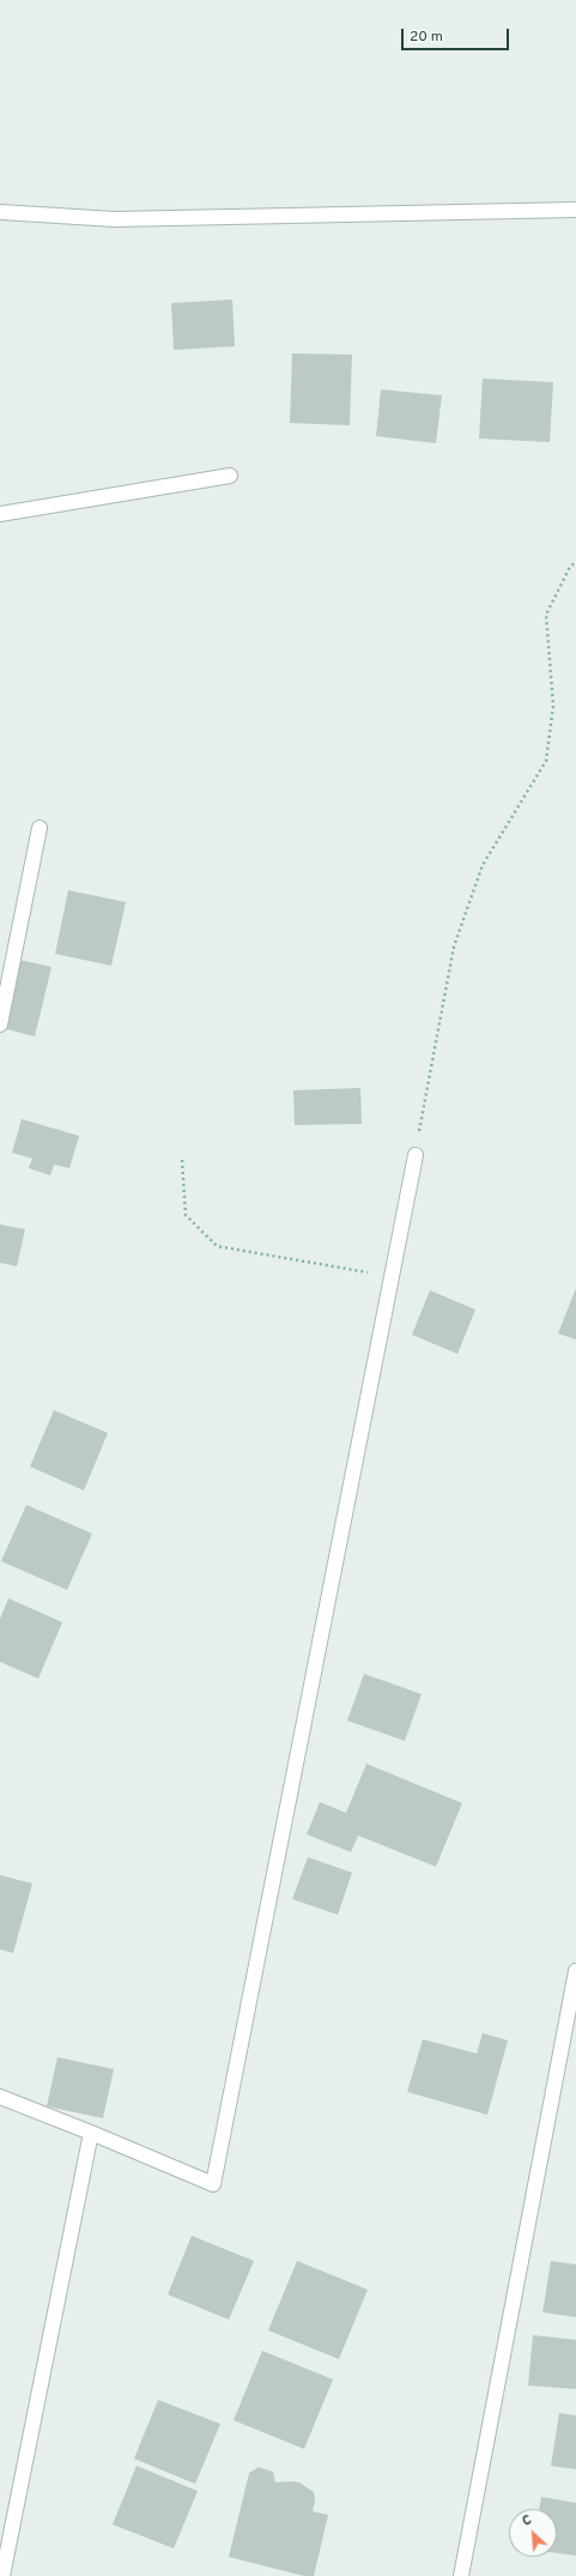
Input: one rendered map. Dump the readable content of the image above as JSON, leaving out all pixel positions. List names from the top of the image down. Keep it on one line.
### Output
{"scale_bar":"20 m","north":"top left"}
